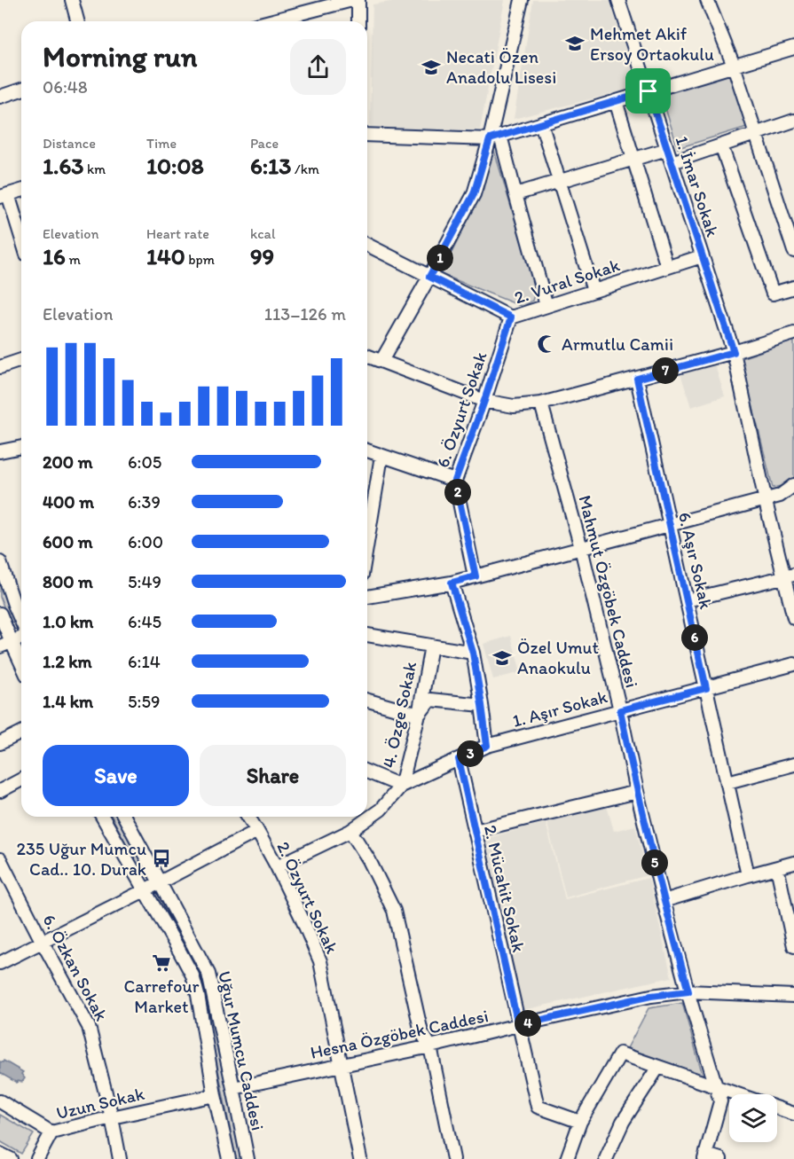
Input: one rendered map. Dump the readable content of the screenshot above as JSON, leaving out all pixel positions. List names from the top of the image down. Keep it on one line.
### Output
{"streets":{"street":["1. İmar Sokak","2. Vural Sokak","6. Özyurt Sokak","6. Aşır Sokak","Mahmut Özgöbek Caddesi","1. Aşır Sokak","4. Özge Sokak","2. Mücahit Sokak","2. Özyurt Sokak","6. Özkan Sokak","Hesna Özgöbek Caddesi","Uğur Mumcu Caddesi","Uzun Sokak"]},"crossings":[["1. İmar Sokak","2. Vural Sokak"],["2. Vural Sokak","6. Özyurt Sokak"],["6. Aşır Sokak","1. Aşır Sokak"],["Mahmut Özgöbek Caddesi","1. Aşır Sokak"],["Mahmut Özgöbek Caddesi","Hesna Özgöbek Caddesi"],["1. Aşır Sokak","4. Özge Sokak"],["1. Aşır Sokak","2. Mücahit Sokak"],["4. Özge Sokak","2. Özyurt Sokak"],["2. Mücahit Sokak","Hesna Özgöbek Caddesi"],["2. Özyurt Sokak","Hesna Özgöbek Caddesi"],["6. Özkan Sokak","Uzun Sokak"],["Hesna Özgöbek Caddesi","Uğur Mumcu Caddesi"],["Uğur Mumcu Caddesi","Uzun Sokak"]],"places":{"school or university":["Mehmet Akif Ersoy Ortaokulu","Necati Özen Anadolu Lisesi","Özel Umut Anaokulu"],"mosque":["Armutlu Camii"],"bus stop":["235 Uğur Mumcu Cad.. 10. Durak"],"supermarket":["Carrefour Market"]},"page":{"heading":["Morning run","06:48"],"stats":[["Distance","1.63 km"],["Time","10:08"],["Pace","6:13 /km"],["Elevation","16 m"],["Heart rate","140 bpm"],["kcal","99"]],"pins":["1","7","2","6","3","5","4"],"chart":["Elevation","113–126 m"],"list":[{"name":"200 m","note":"6:05"},{"name":"400 m","note":"6:39"},{"name":"600 m","note":"6:00"},{"name":"800 m","note":"5:49"},{"name":"1.0 km","note":"6:45"},{"name":"1.2 km","note":"6:14"},{"name":"1.4 km","note":"5:59"}],"buttons":["Save","Share"]}}
